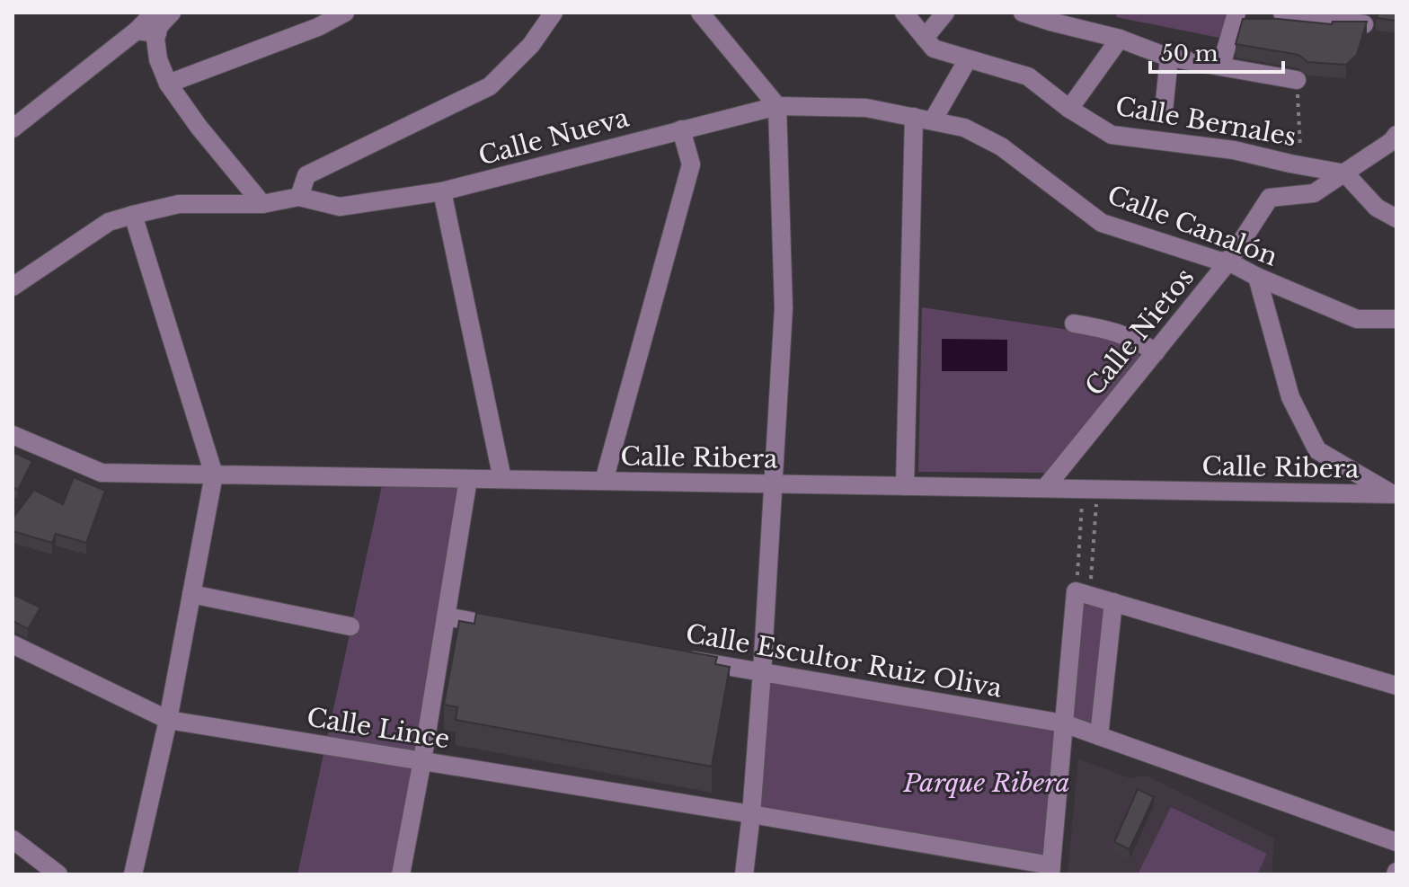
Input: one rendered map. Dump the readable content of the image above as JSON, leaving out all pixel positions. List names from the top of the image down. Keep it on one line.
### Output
{"streets":{"street":["Calle Bernales","Calle Nueva","Calle Canalón","Calle Nietos","Calle Ribera","Calle Escultor Ruiz Oliva","Calle Lince"]},"crossings":[["Calle Bernales","Calle Nietos"],["Calle Nueva","Calle Canalón"],["Calle Canalón","Calle Nietos"],["Calle Nietos","Calle Ribera"]],"parks":["Parque Ribera"],"scale_bar":"50 m"}
